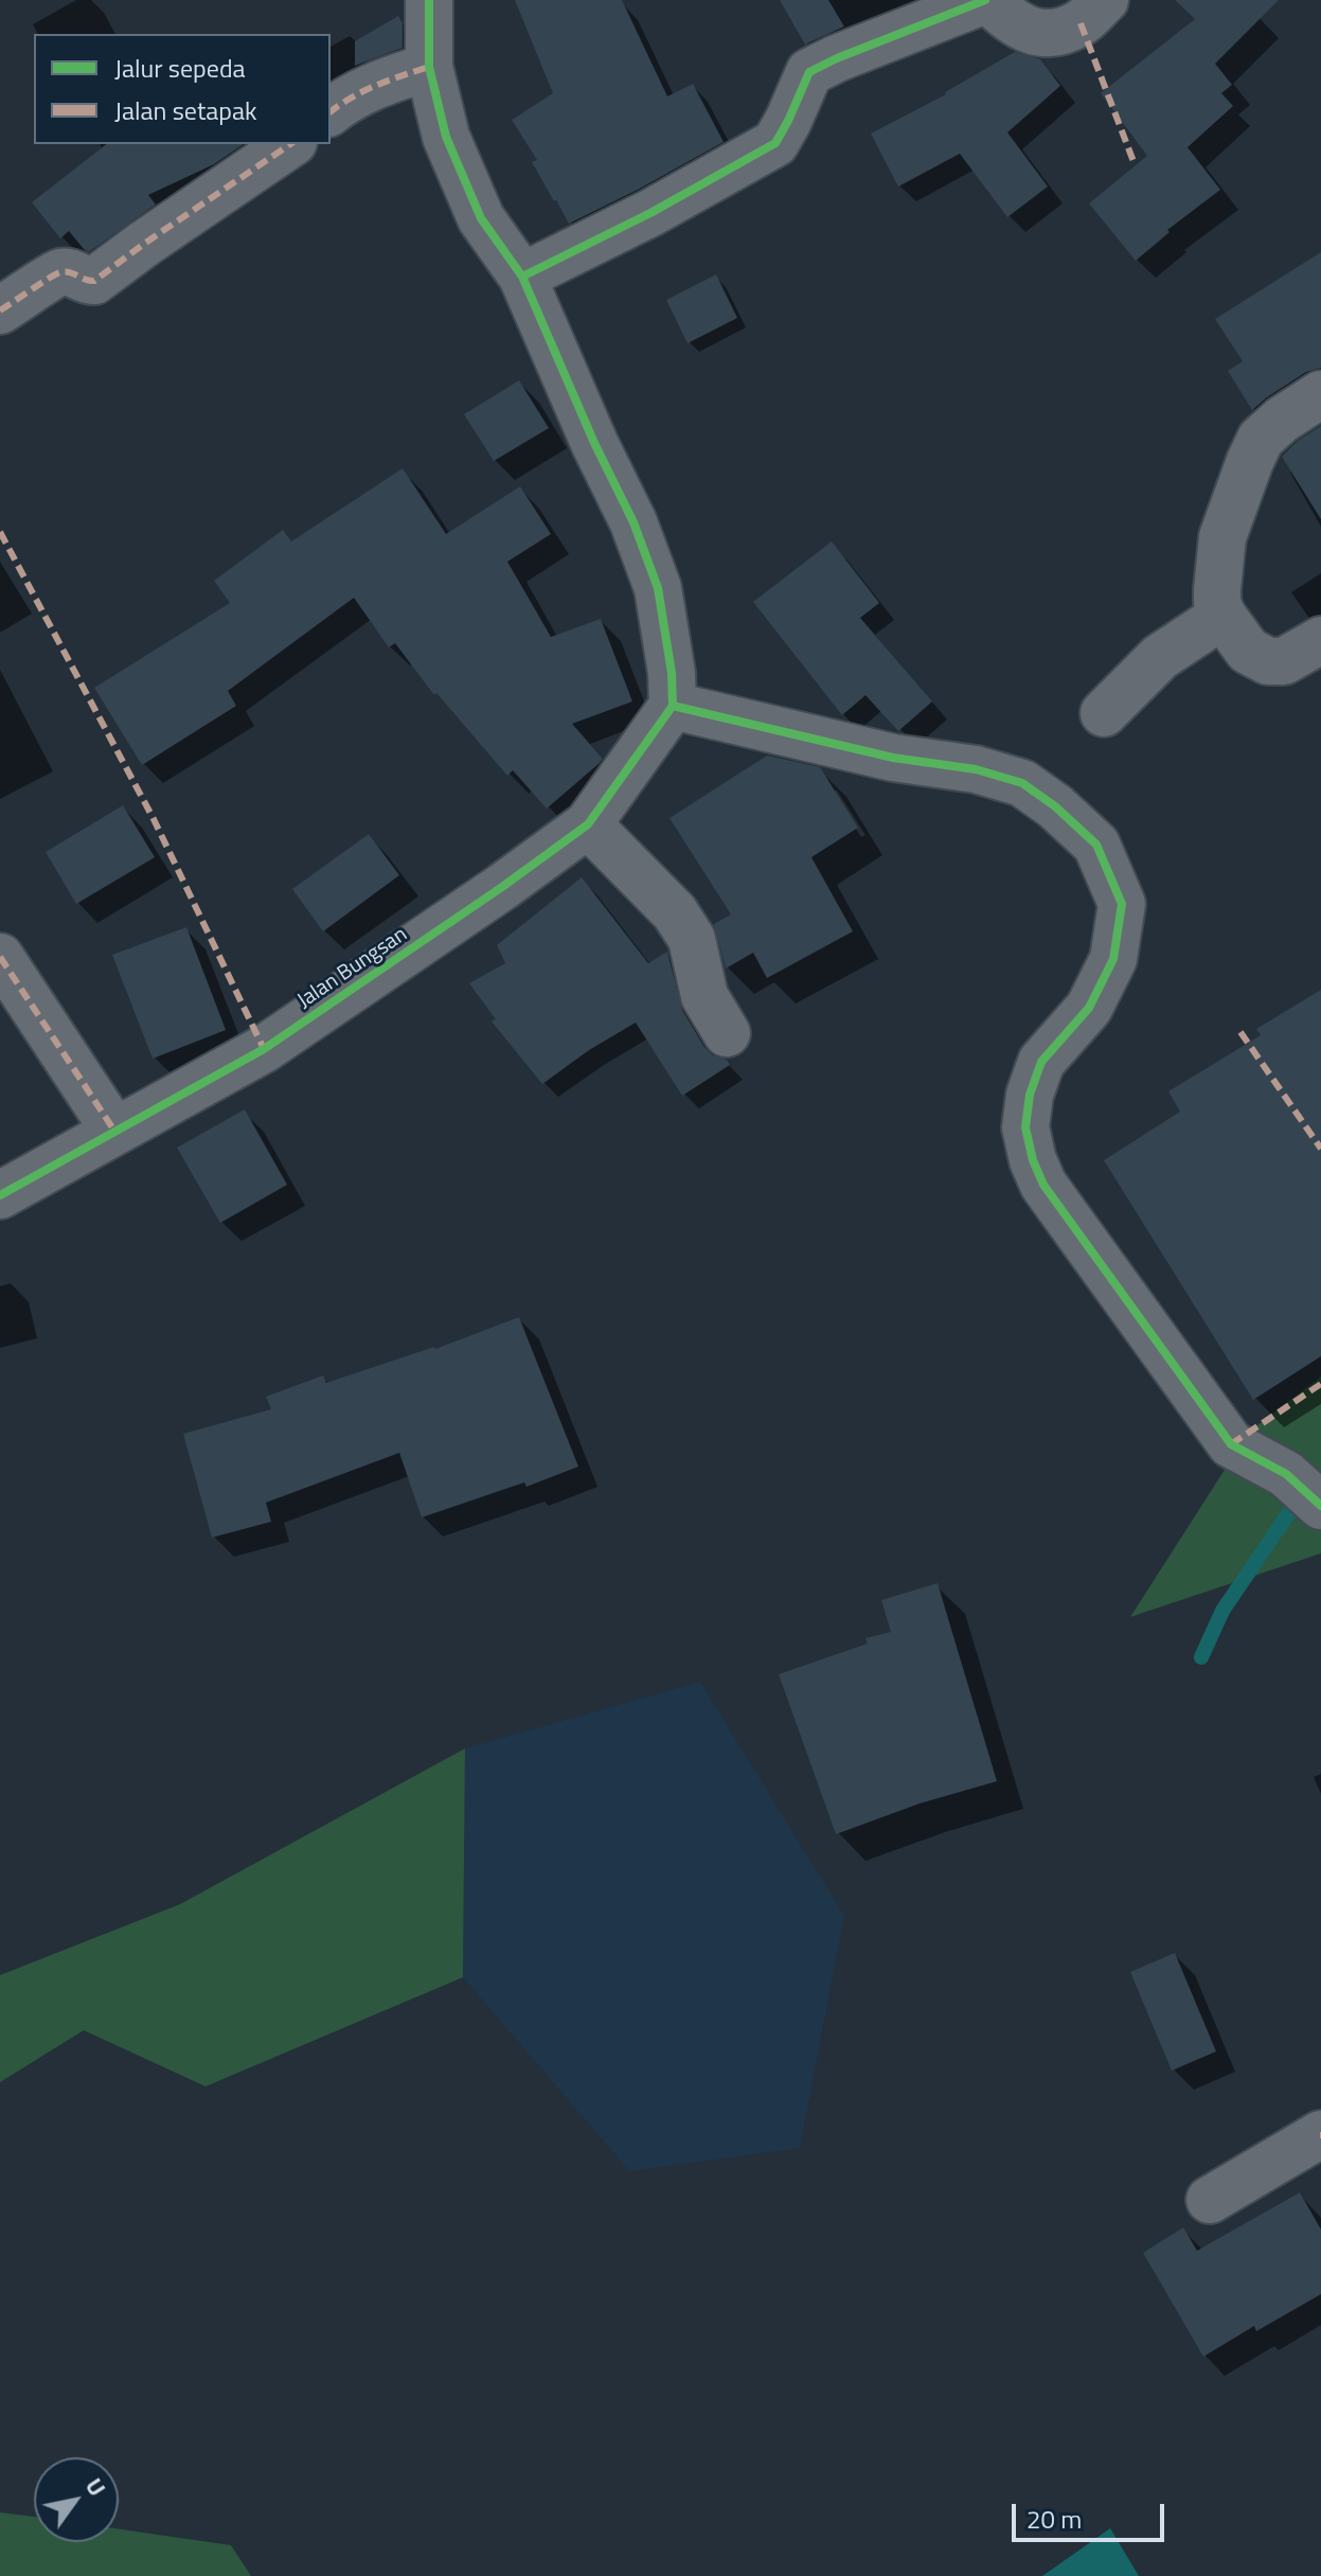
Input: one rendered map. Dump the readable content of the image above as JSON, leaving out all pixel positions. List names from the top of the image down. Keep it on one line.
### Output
{"streets":{"street":["Jalan Bungsan"]},"legend":["Jalur sepeda","Jalan setapak"],"scale_bar":"20 m","north":"top right"}
